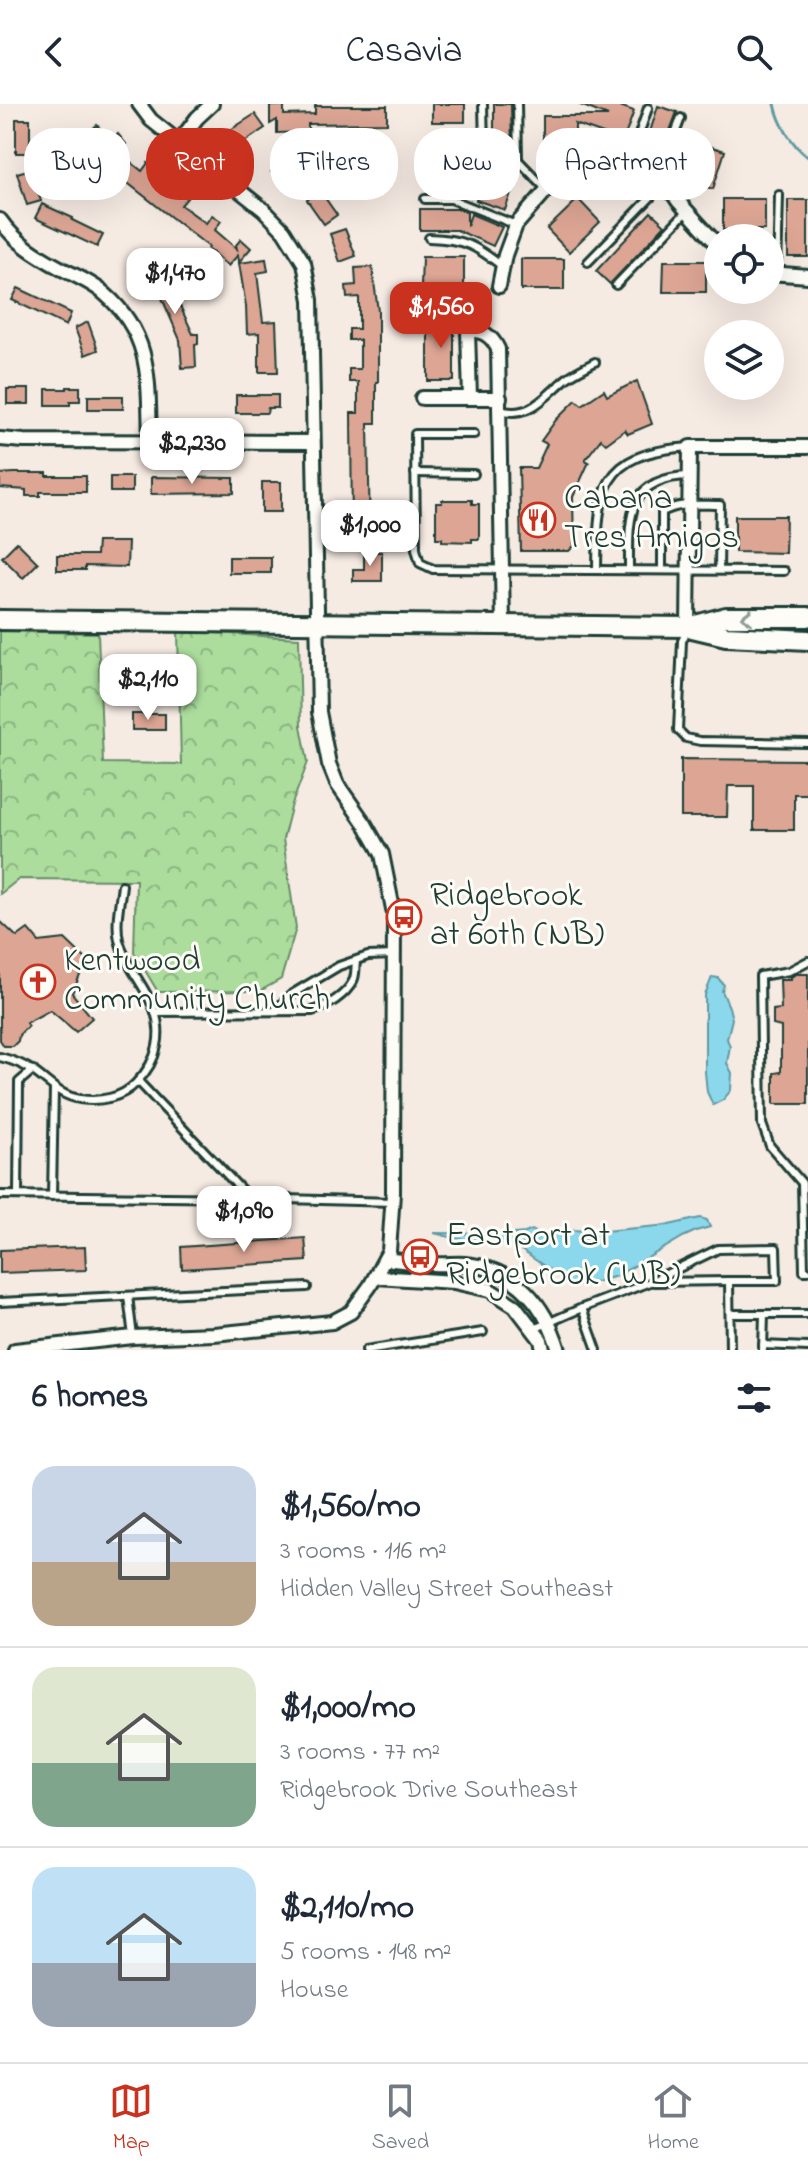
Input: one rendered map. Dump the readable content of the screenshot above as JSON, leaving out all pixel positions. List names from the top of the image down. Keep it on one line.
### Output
{"places":{"restaurant":["Cabana Tres Amigos"],"bus stop":["Ridgebrook at 60th (NB)","Eastport at Ridgebrook (WB)"],"church":["Kentwood Community Church"]},"page":{"header":"Casavia","chip":["Buy","Rent","Filters","New","Apartment"],"price":["$1,470","$1,560","$2,230","$1,000","$2,110","$1,090"],"heading":"6 homes","list":[{"name":"$1,560/mo","note":"3 rooms · 116 m² · Hidden Valley Street Southeast"},{"name":"$1,000/mo","note":"3 rooms · 77 m² · Ridgebrook Drive Southeast"},{"name":"$2,110/mo","note":"5 rooms · 148 m² · House"}],"tabs":["Map","Saved","Home"]}}
